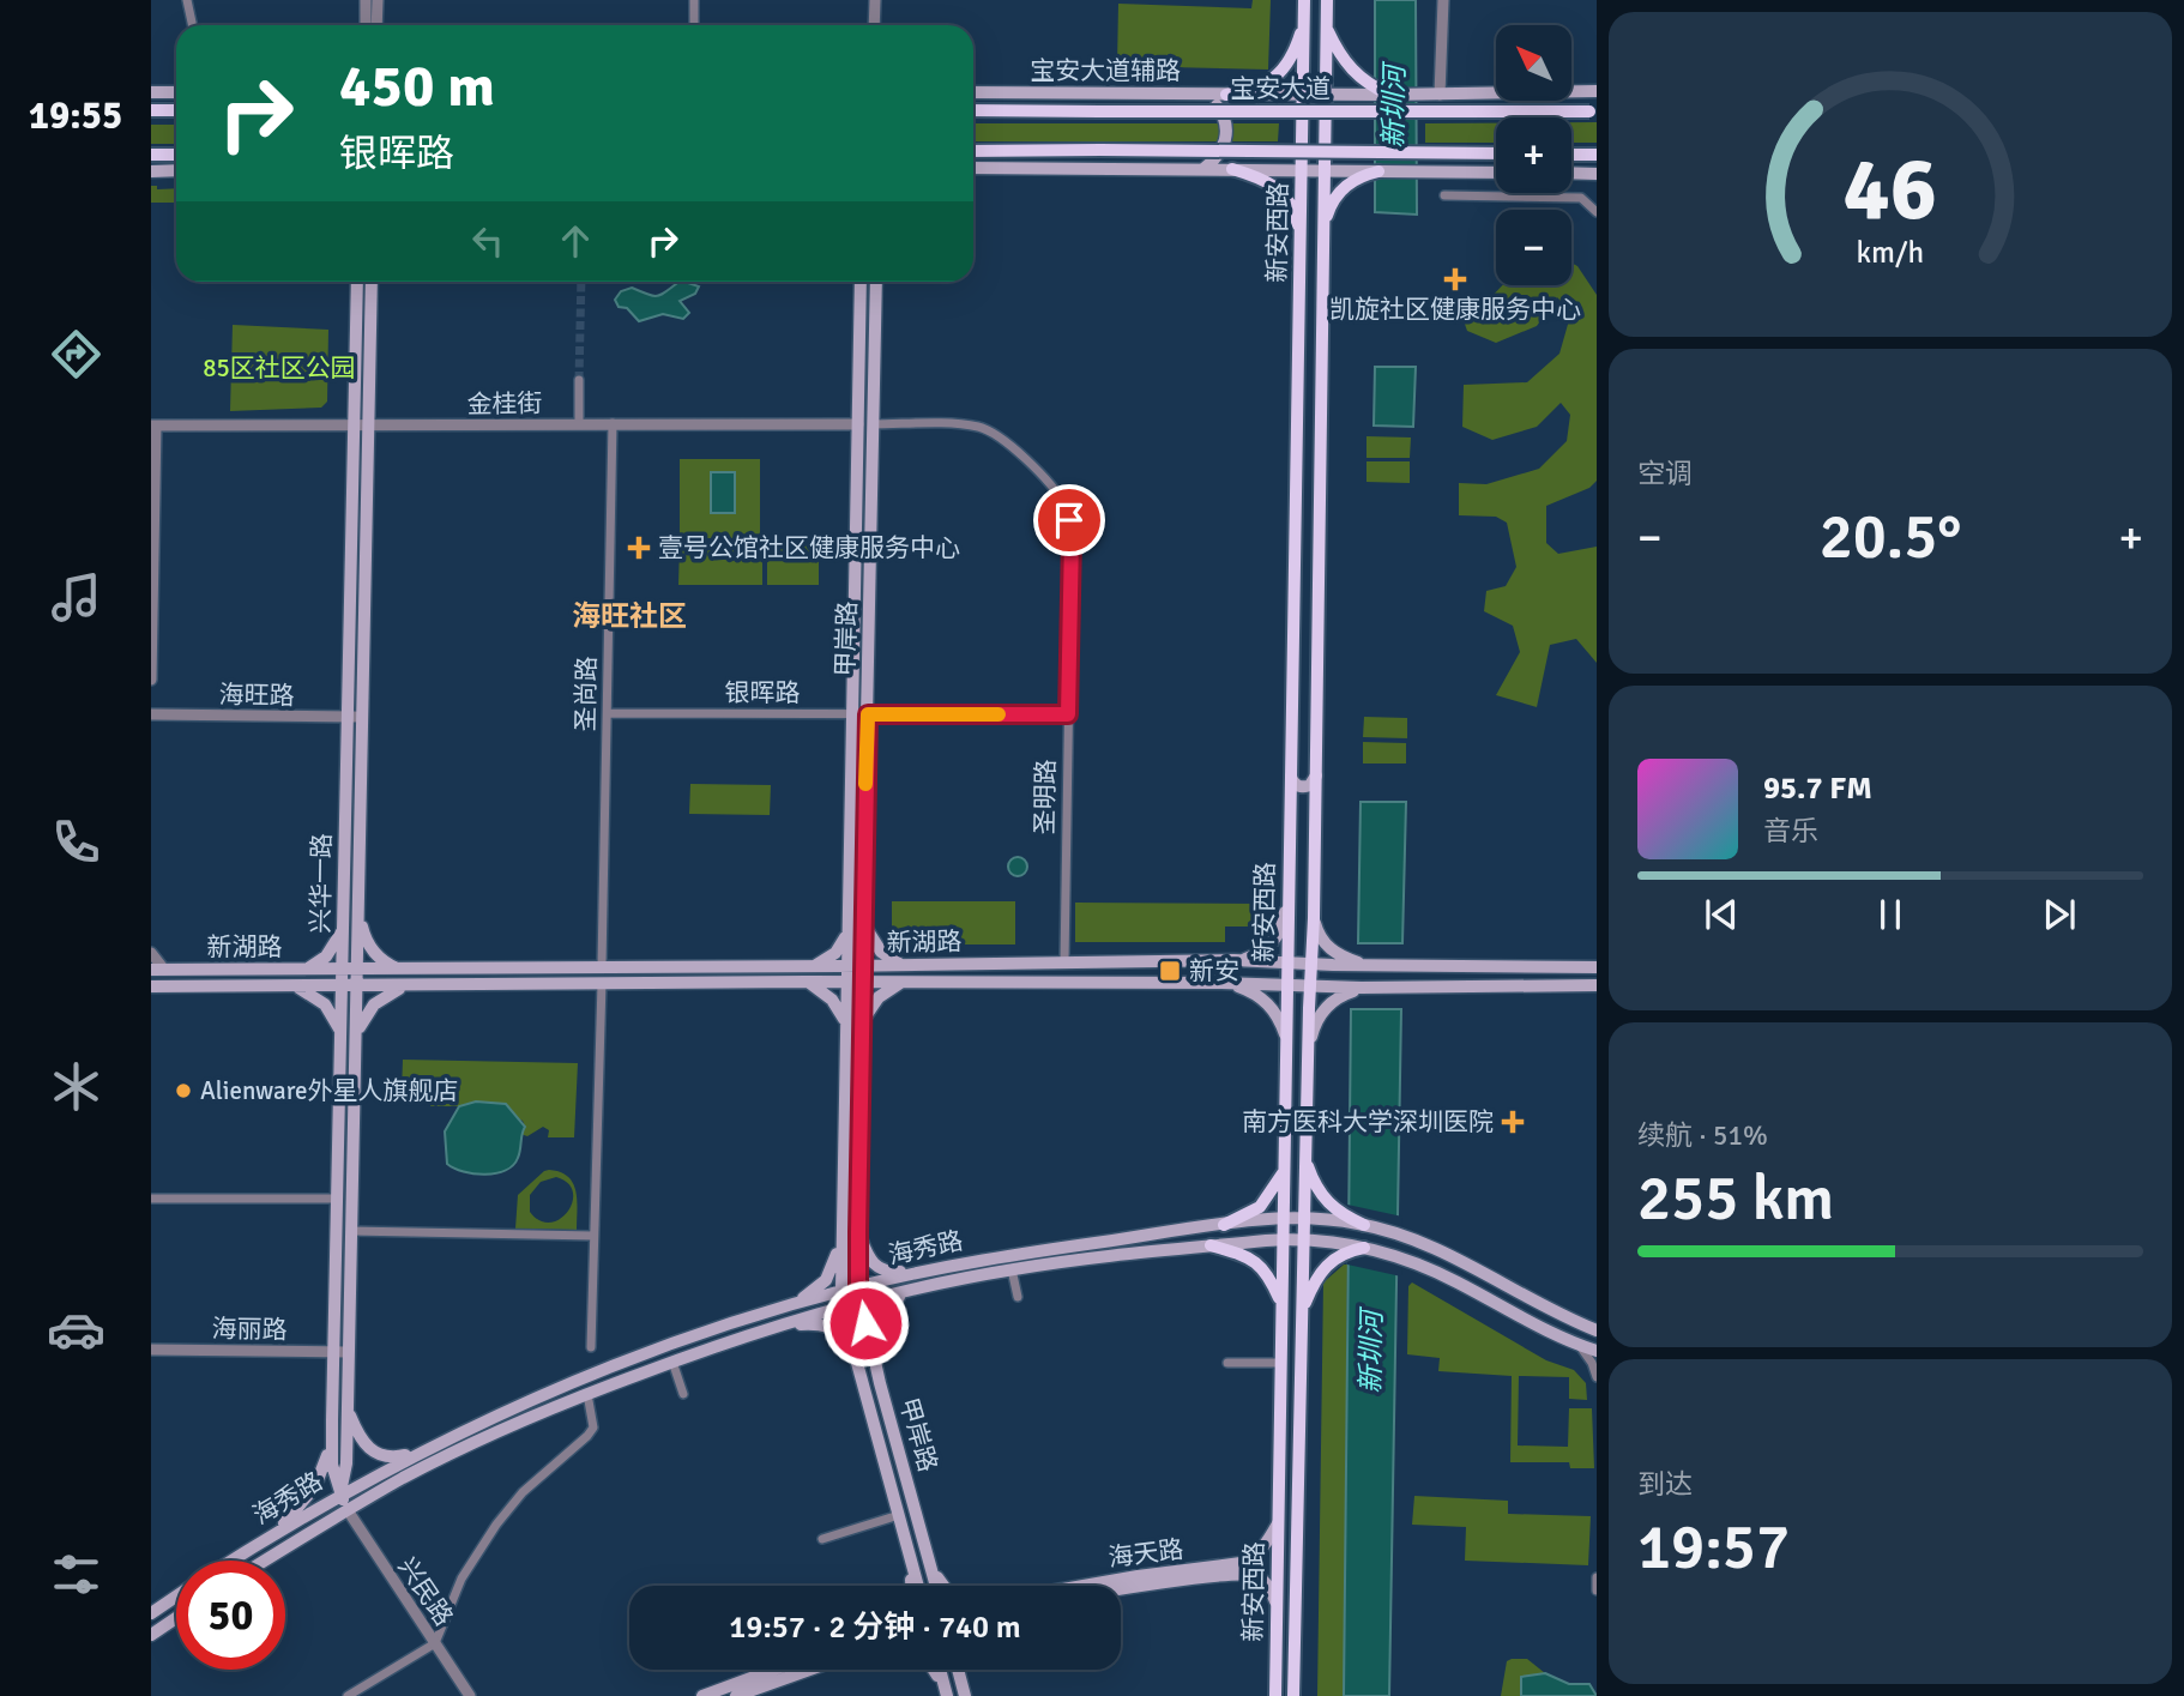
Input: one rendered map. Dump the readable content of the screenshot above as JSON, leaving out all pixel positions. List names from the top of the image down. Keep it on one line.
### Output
{"streets":{"main road":["宝安大道辅路","宝安大道","新安西路","甲岸路","兴华一路","新湖路","海秀路","海天路"],"street":["金桂街","银晖路","圣尚路","海旺路","圣明路","海丽路","兴民路"]},"crossings":[["宝安大道辅路","新安西路"],["新安西路","新湖路"],["新安西路","海秀路"],["新安西路","海天路"],["金桂街","甲岸路"],["金桂街","圣尚路"],["金桂街","兴华一路"],["甲岸路","银晖路"],["甲岸路","圣明路"],["甲岸路","新湖路"],["甲岸路","海秀路"],["银晖路","圣尚路"],["银晖路","圣明路"],["圣尚路","新湖路"],["海旺路","兴华一路"],["圣明路","新湖路"],["兴华一路","新湖路"],["兴华一路","海秀路"],["兴华一路","海丽路"],["兴华一路","兴民路"],["海秀路","兴民路"]],"districts":["海旺社区"],"water":["新圳河"],"parks":["85区社区公园"],"places":{"health":["凯旋社区健康服务中心","壹号公馆社区健康服务中心","南方医科大学深圳医院"],"transit":["新安"],"other":["Alienware外星人旗舰店"]},"north":"top left","page":{"tabs":"19:55","map_buttons":["+","−"],"turn":["450 m","银晖路"],"tile":["空调",["续航 · 51%","255 km"],["到达","19:57"]],"heat":["−","20.5°","+"],"song":["95.7 FM","音乐"],"limit":"50","trip":"19:57 · 2 分钟 · 740 m","gauge":["46","km/h"]}}
